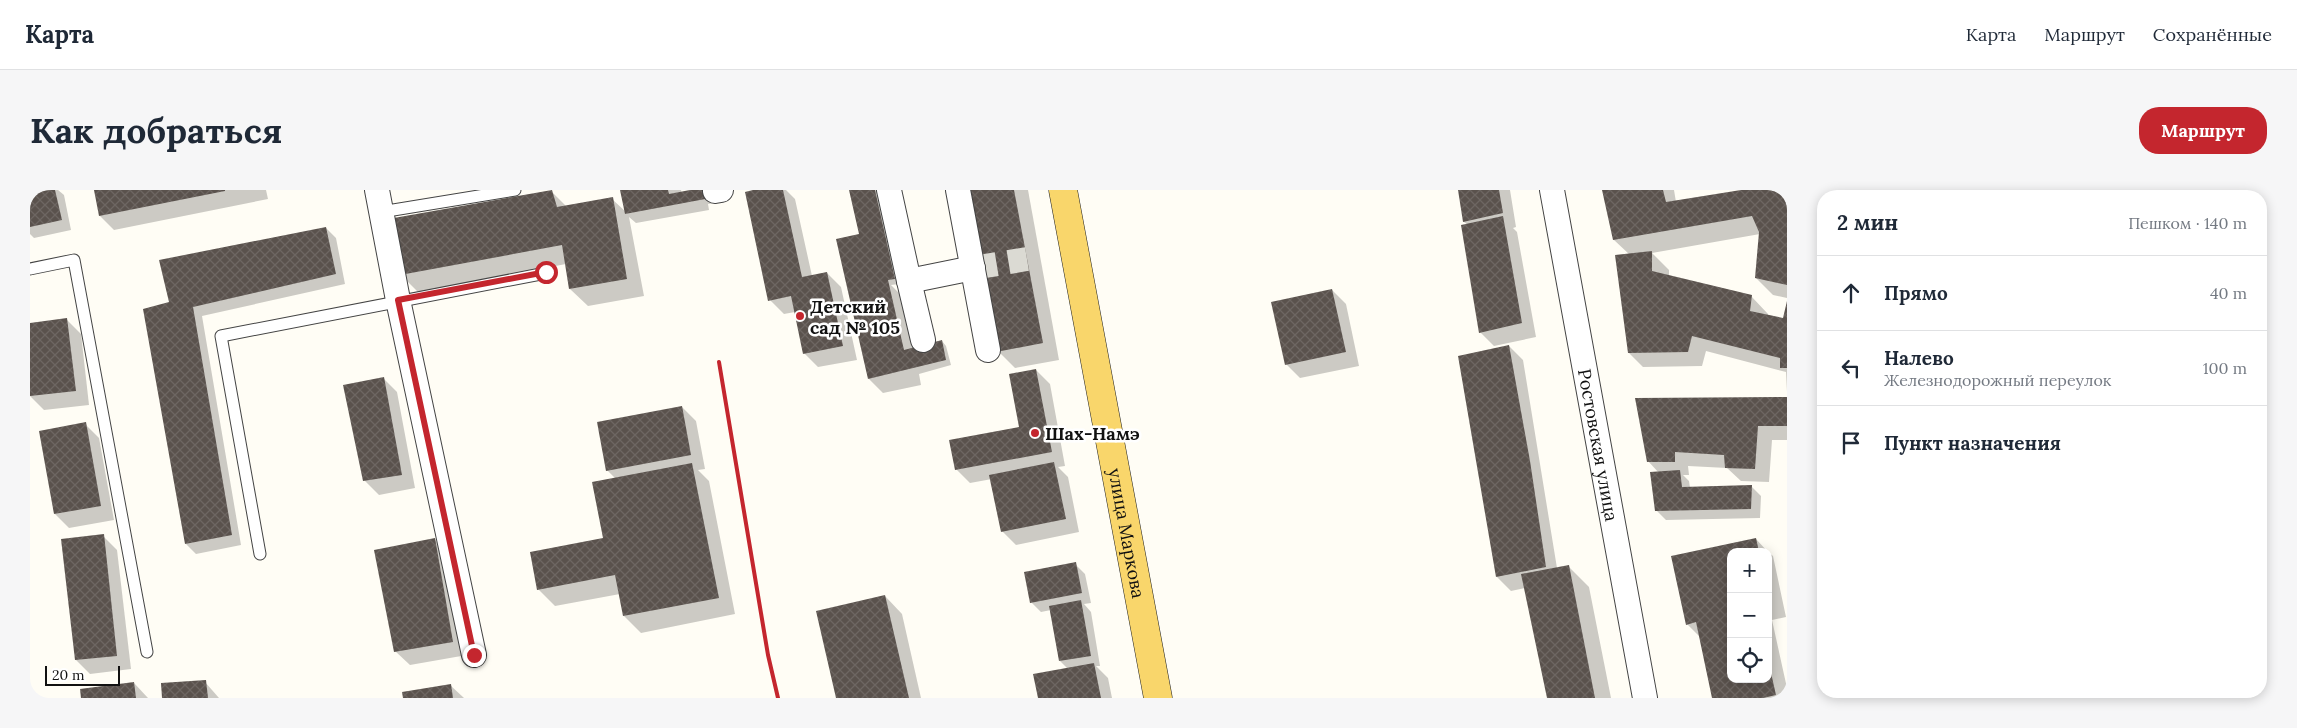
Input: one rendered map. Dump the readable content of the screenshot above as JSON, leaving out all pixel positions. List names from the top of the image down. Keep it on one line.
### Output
{"streets":{"main road":["улица Маркова"],"street":["Ростовская улица"]},"places":["Детский сад № 105","Шах-Намэ"],"scale_bar":"20 m","page":{"header":"Карта","nav":["Карта","Маршрут","Сохранённые"],"buttons":"Маршрут","title":"Как добраться","heading":["2 мин","Пешком · 140 m"],"list":[["Прямо","40 m"],["Налево","Железнодорожный переулок","100 m"],"Пункт назначения"],"map_buttons":["+","−"],"scale":"20 m"}}
